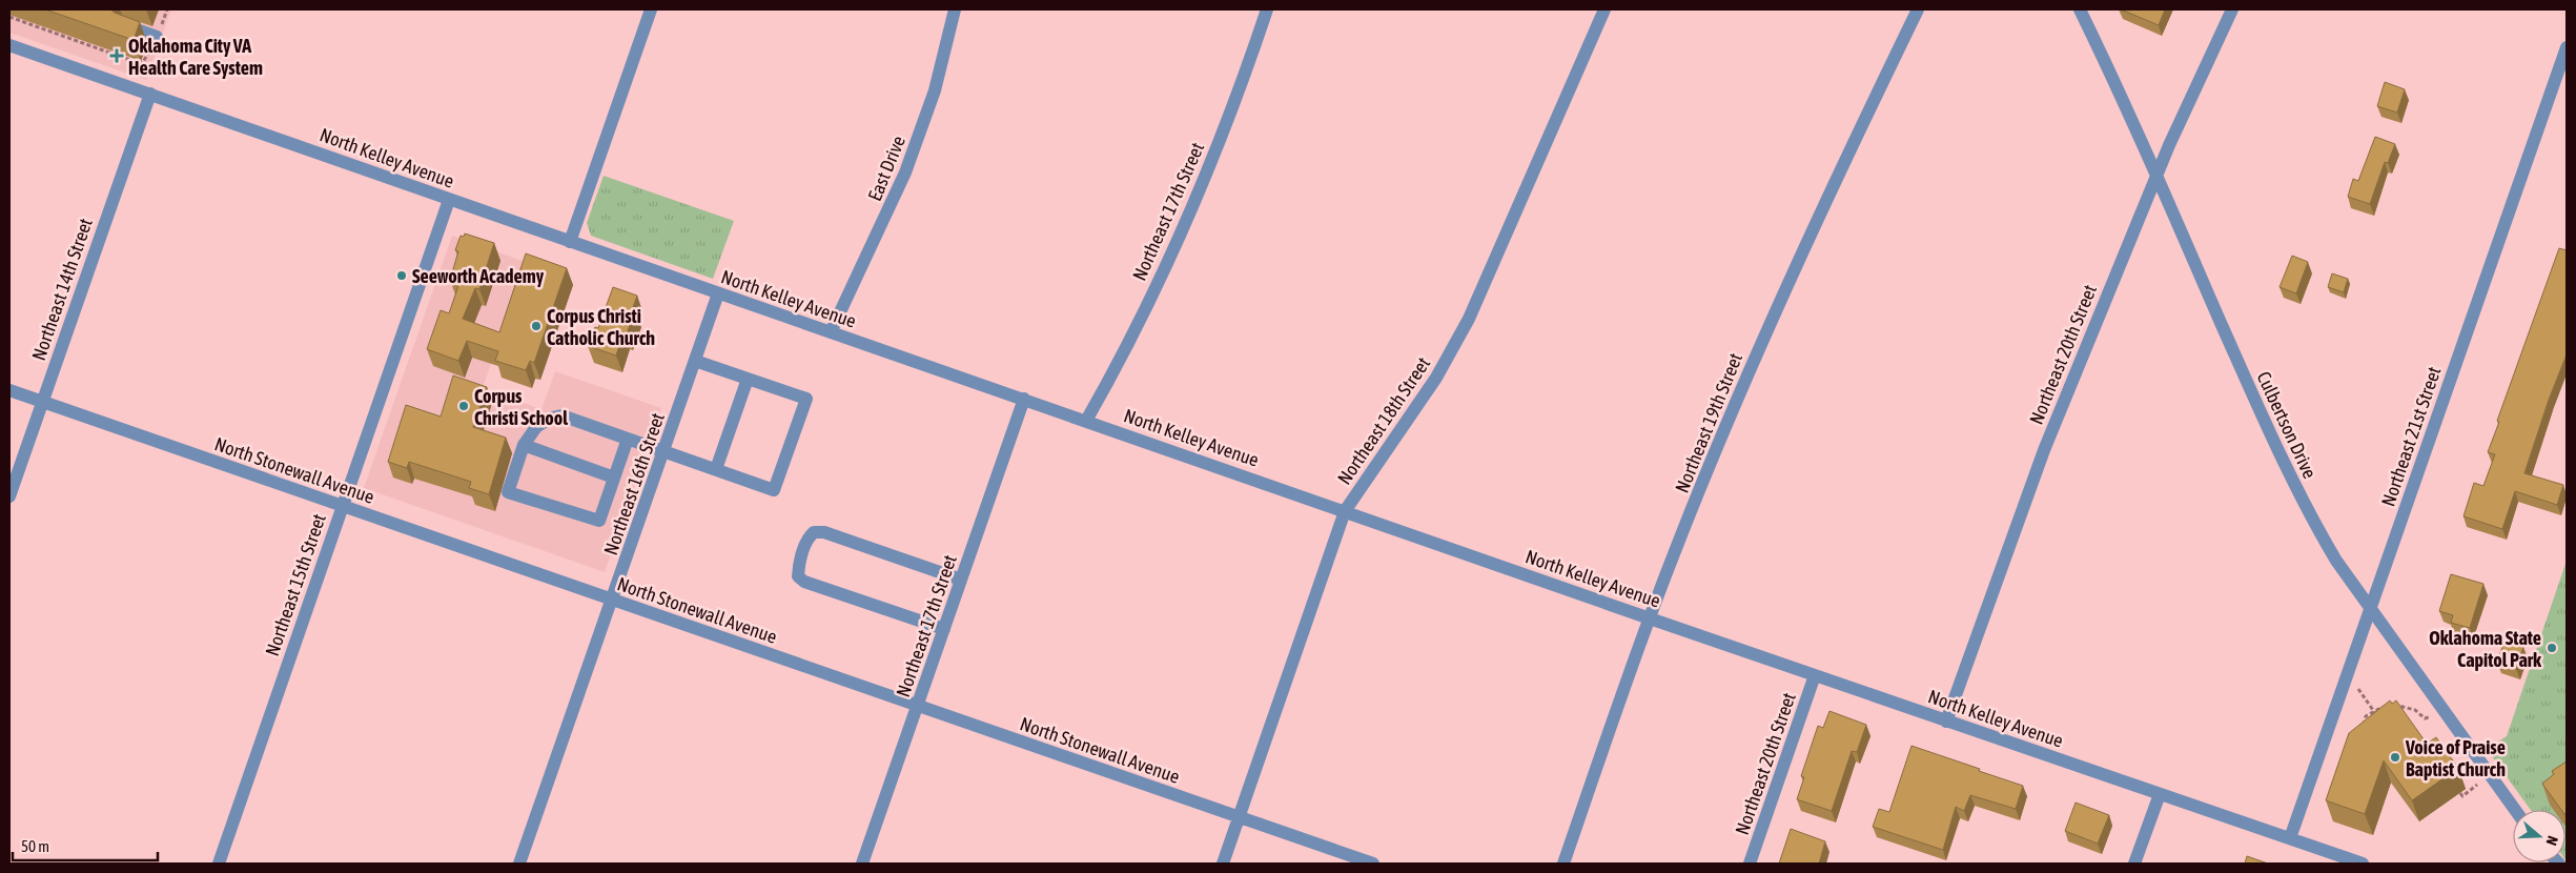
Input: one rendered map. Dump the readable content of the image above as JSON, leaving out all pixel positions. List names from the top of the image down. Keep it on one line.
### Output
{"streets":{"street":["North Kelley Avenue","East Drive","Northeast 17th Street","Northeast 14th Street","Northeast 20th Street","Northeast 18th Street","Northeast 19th Street","Culbertson Drive","Northeast 21st Street","North Stonewall Avenue","Northeast 16th Street","Northeast 15th Street"]},"crossings":[["North Kelley Avenue","East Drive"],["North Kelley Avenue","Northeast 17th Street"],["North Kelley Avenue","Northeast 14th Street"],["North Kelley Avenue","Northeast 20th Street"],["North Kelley Avenue","Northeast 18th Street"],["North Kelley Avenue","Northeast 19th Street"],["North Kelley Avenue","Northeast 21st Street"],["North Kelley Avenue","Northeast 16th Street"],["North Kelley Avenue","Northeast 15th Street"],["Northeast 17th Street","North Stonewall Avenue"],["Northeast 14th Street","North Stonewall Avenue"],["Northeast 20th Street","Culbertson Drive"],["Northeast 18th Street","North Stonewall Avenue"],["Culbertson Drive","Northeast 21st Street"],["North Stonewall Avenue","Northeast 16th Street"],["North Stonewall Avenue","Northeast 15th Street"]],"places":{"health":["Oklahoma City VA Health Care System"],"other":["Seeworth Academy","Corpus Christi Catholic Church","Corpus Christi School","Oklahoma State Capitol Park","Voice of Praise Baptist Church"]},"scale_bar":"50 m","north":"right"}
